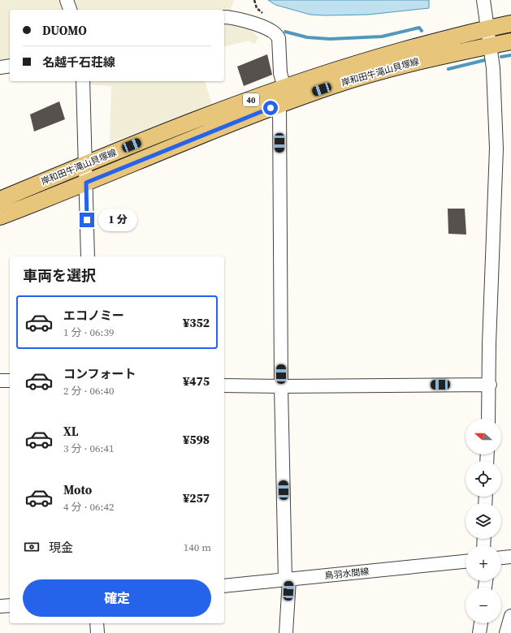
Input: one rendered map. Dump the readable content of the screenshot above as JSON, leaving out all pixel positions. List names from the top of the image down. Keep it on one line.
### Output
{"streets":{"main road":["岸和田牛滝山貝塚線","40"],"street":["鳥羽水間線"]},"north":"left","page":{"banner":["DUOMO","名越千石荘線"],"bubble":"1 分","heading":"車両を選択","list":[{"name":"エコノミー","note":"1 分 · 06:39","value":"¥352"},{"name":"コンフォート","note":"2 分 · 06:40","value":"¥475"},{"name":"XL","note":"3 分 · 06:41","value":"¥598"},{"name":"Moto","note":"4 分 · 06:42","value":"¥257"}],"map_buttons":["+","−"],"pay":["現金","140 m"],"buttons":"確定"}}
